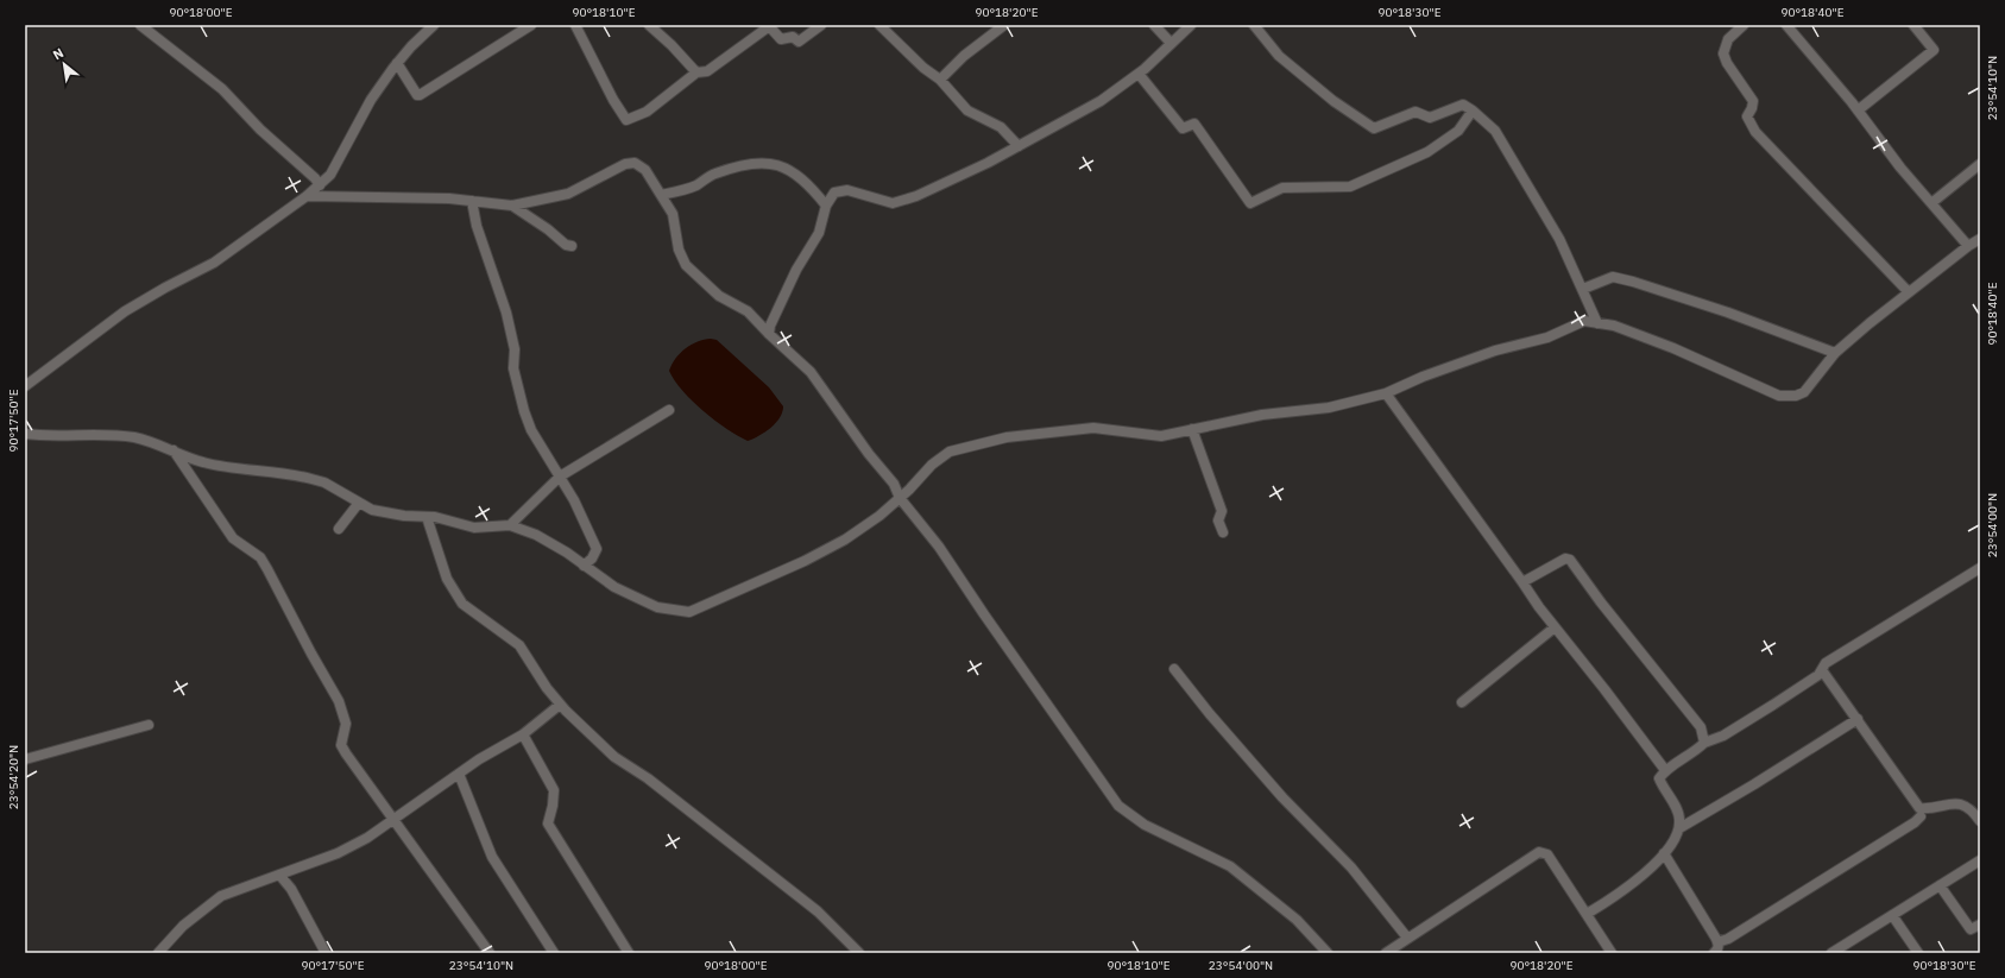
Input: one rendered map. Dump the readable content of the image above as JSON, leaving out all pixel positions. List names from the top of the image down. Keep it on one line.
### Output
{"north":"top left","coordinates":["90°18'00\"E","90°18'10\"E","90°18'20\"E","90°18'30\"E","90°18'40\"E","23°54'10\"N","90°17'50\"E","23°54'00\"N","23°54'20\"N"]}
